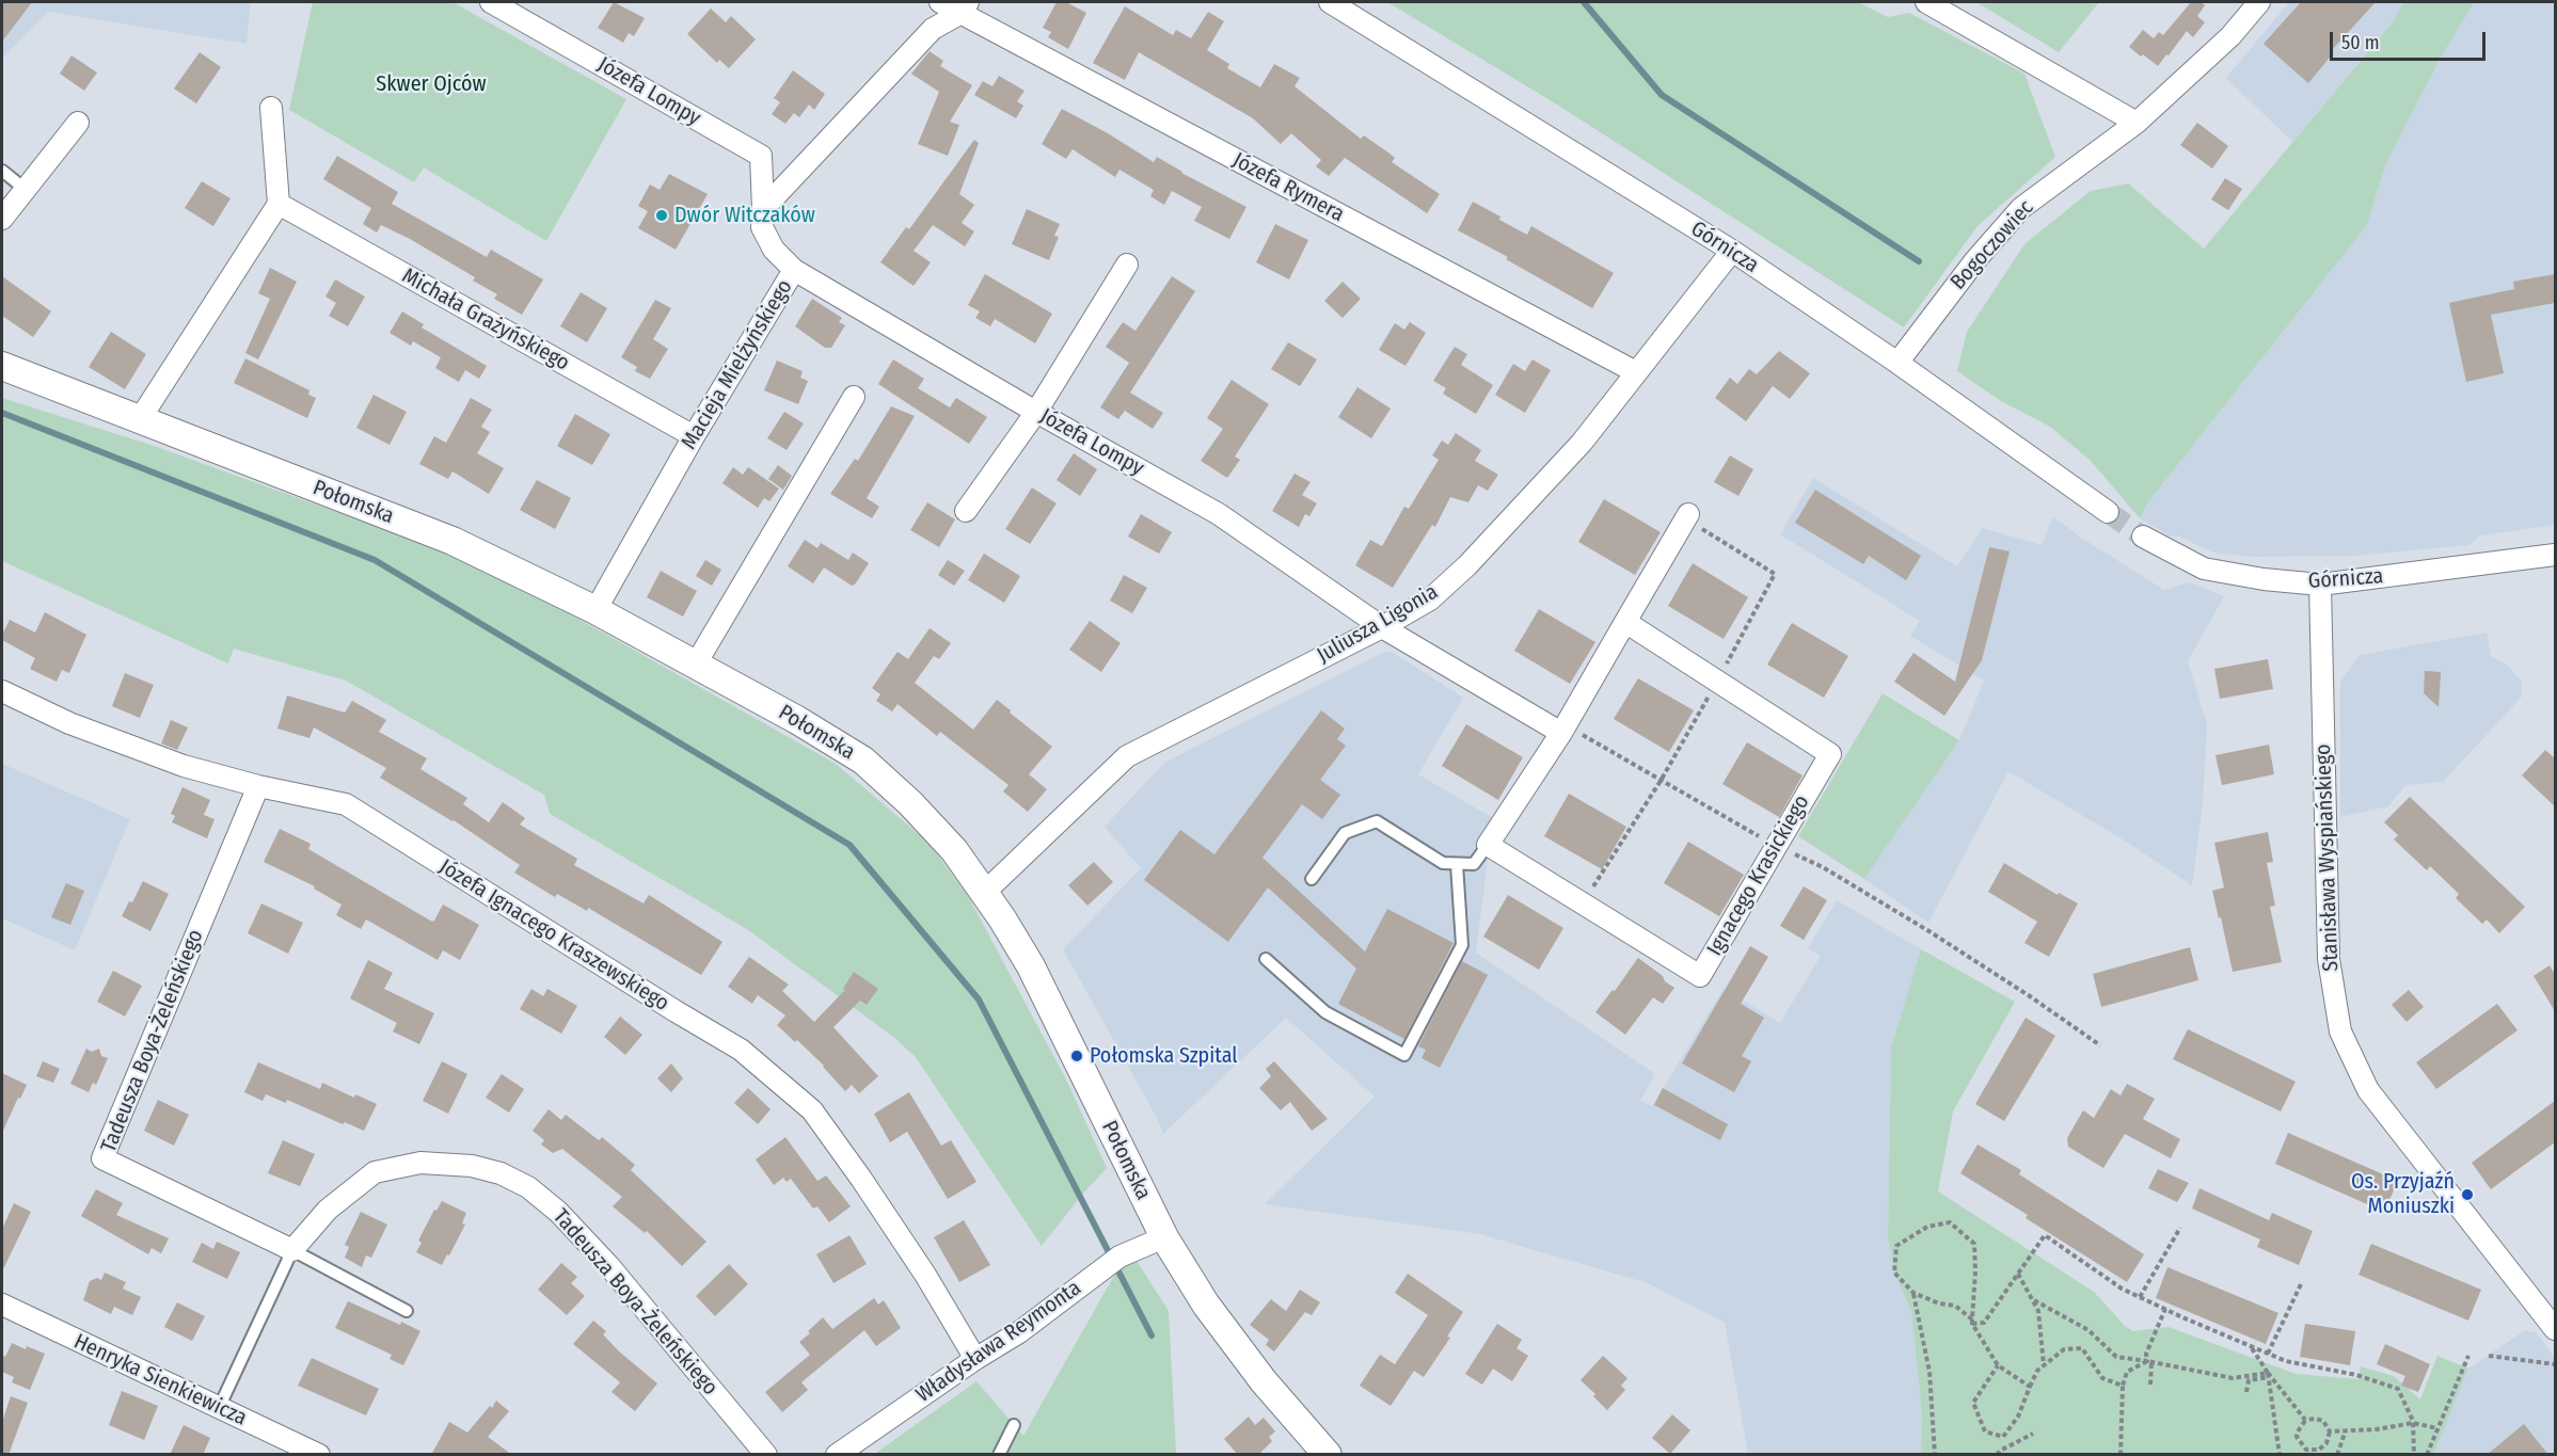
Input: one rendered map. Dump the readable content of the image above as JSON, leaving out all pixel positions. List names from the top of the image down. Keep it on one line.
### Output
{"streets":{"street":["Józefa Lompy","Józefa Rymera","Bogoczowiec","Górnicza","Michała Grażyńskiego","Macieja Mielżyńskiego","Połomska","Juliusza Ligonia","Stanisława Wyspiańskiego","Ignacego Krasickiego","Józefa Ignacego Kraszewskiego","Tadeusza Boya-Żeleńskiego","Władysława Reymonta","Henryka Sienkiewicza"]},"crossings":[["Józefa Lompy","Macieja Mielżyńskiego"],["Józefa Lompy","Juliusza Ligonia"],["Józefa Rymera","Juliusza Ligonia"],["Bogoczowiec","Górnicza"],["Górnicza","Juliusza Ligonia"],["Górnicza","Stanisława Wyspiańskiego"],["Michała Grażyńskiego","Macieja Mielżyńskiego"],["Macieja Mielżyńskiego","Połomska"],["Połomska","Juliusza Ligonia"],["Połomska","Władysława Reymonta"],["Józefa Ignacego Kraszewskiego","Tadeusza Boya-Żeleńskiego"],["Józefa Ignacego Kraszewskiego","Władysława Reymonta"]],"parks":["Skwer Ojców"],"places":["Dwór Witczaków","Połomska Szpital","Os. Przyjaźń Moniuszki"],"scale_bar":"50 m"}
